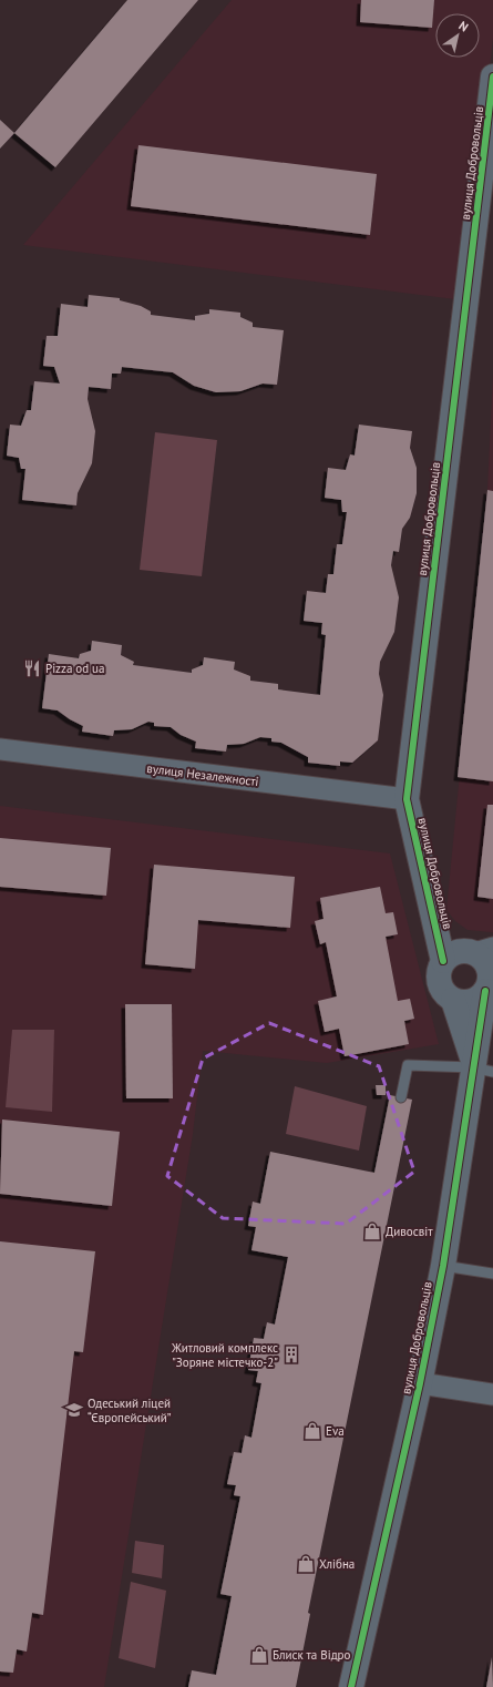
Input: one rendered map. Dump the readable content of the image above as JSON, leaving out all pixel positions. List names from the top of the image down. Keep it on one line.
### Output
{"streets":{"street":["вулиця Добровольців","вулиця Незалежності"]},"crossings":[["вулиця Добровольців","вулиця Незалежності"]],"places":{"restaurant":["Pizza od ua"],"shop":["Дивосвіт","Eva","Хлібна","Блиск та Відро"],"building":["Житловий комплекс \"Зоряне містечко-2\""],"school or university":["Одеський ліцей “Європейський”"]},"north":"top right"}
